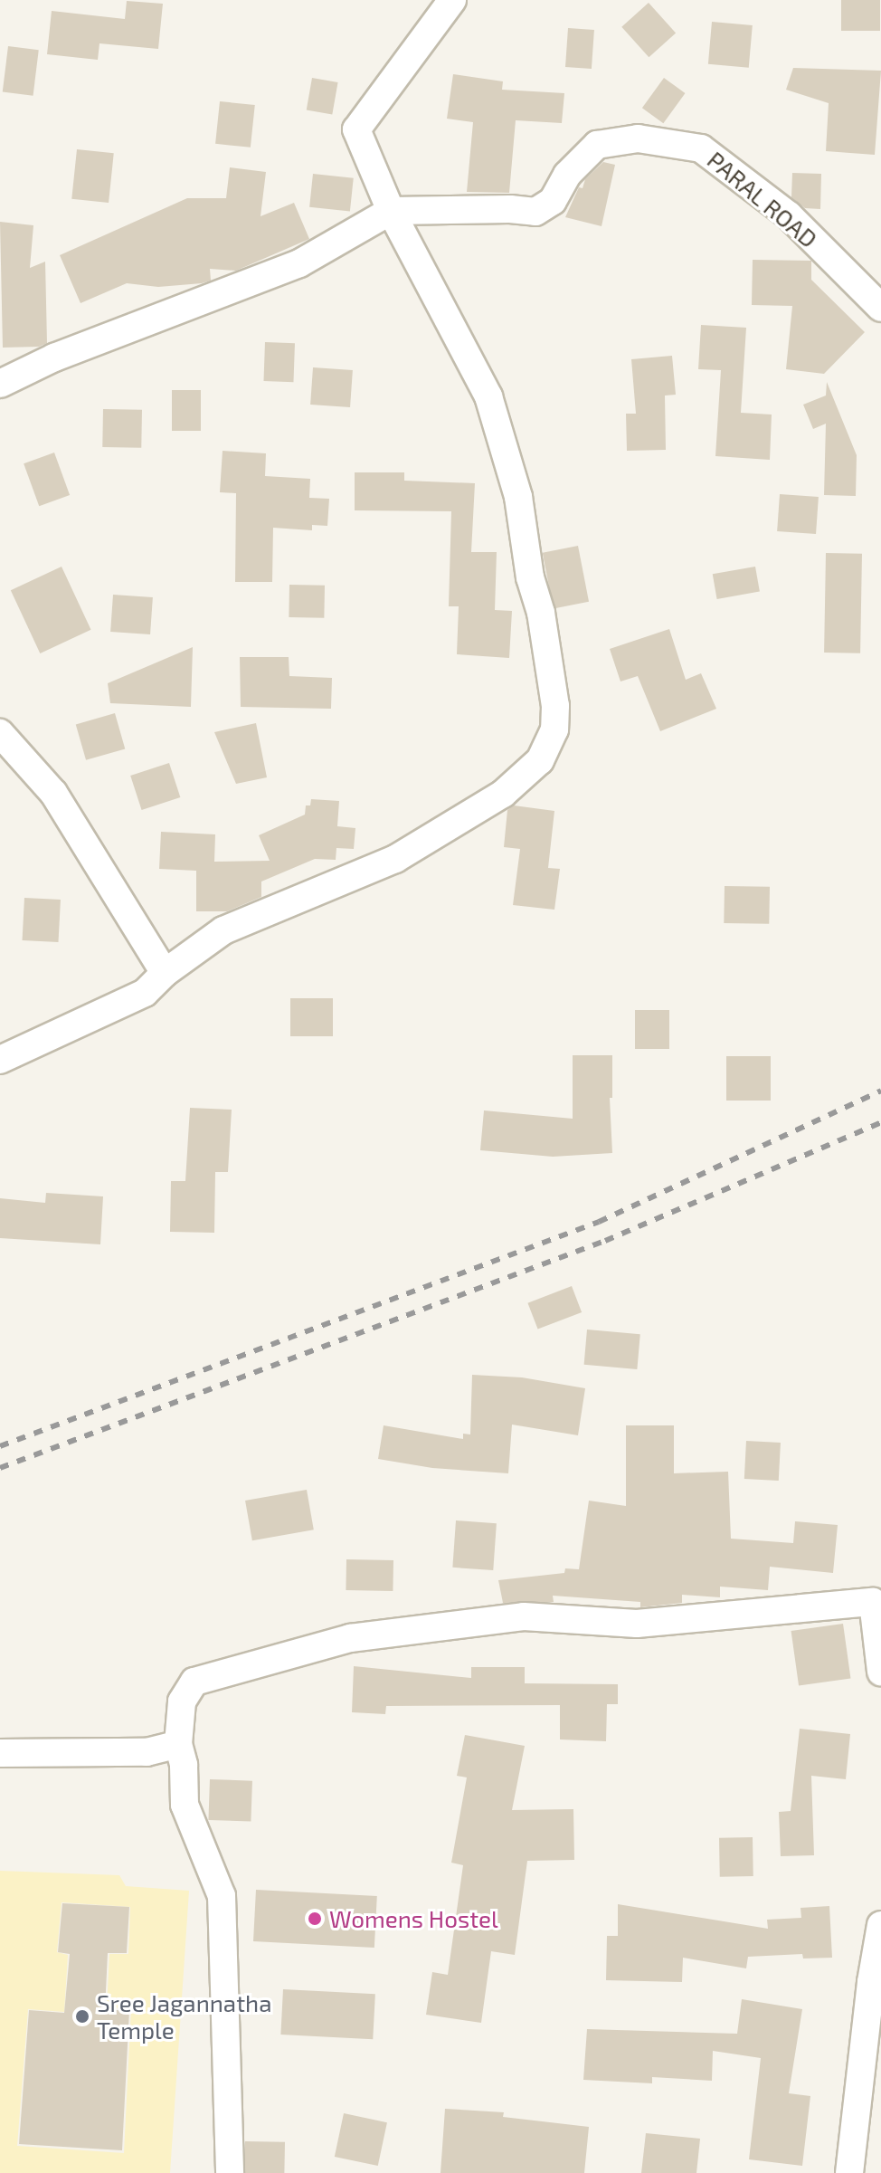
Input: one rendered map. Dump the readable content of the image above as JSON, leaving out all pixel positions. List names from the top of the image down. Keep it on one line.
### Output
{"streets":{"street":["PARAL ROAD"]},"places":["Womens Hostel","Sree Jagannatha Temple"]}
